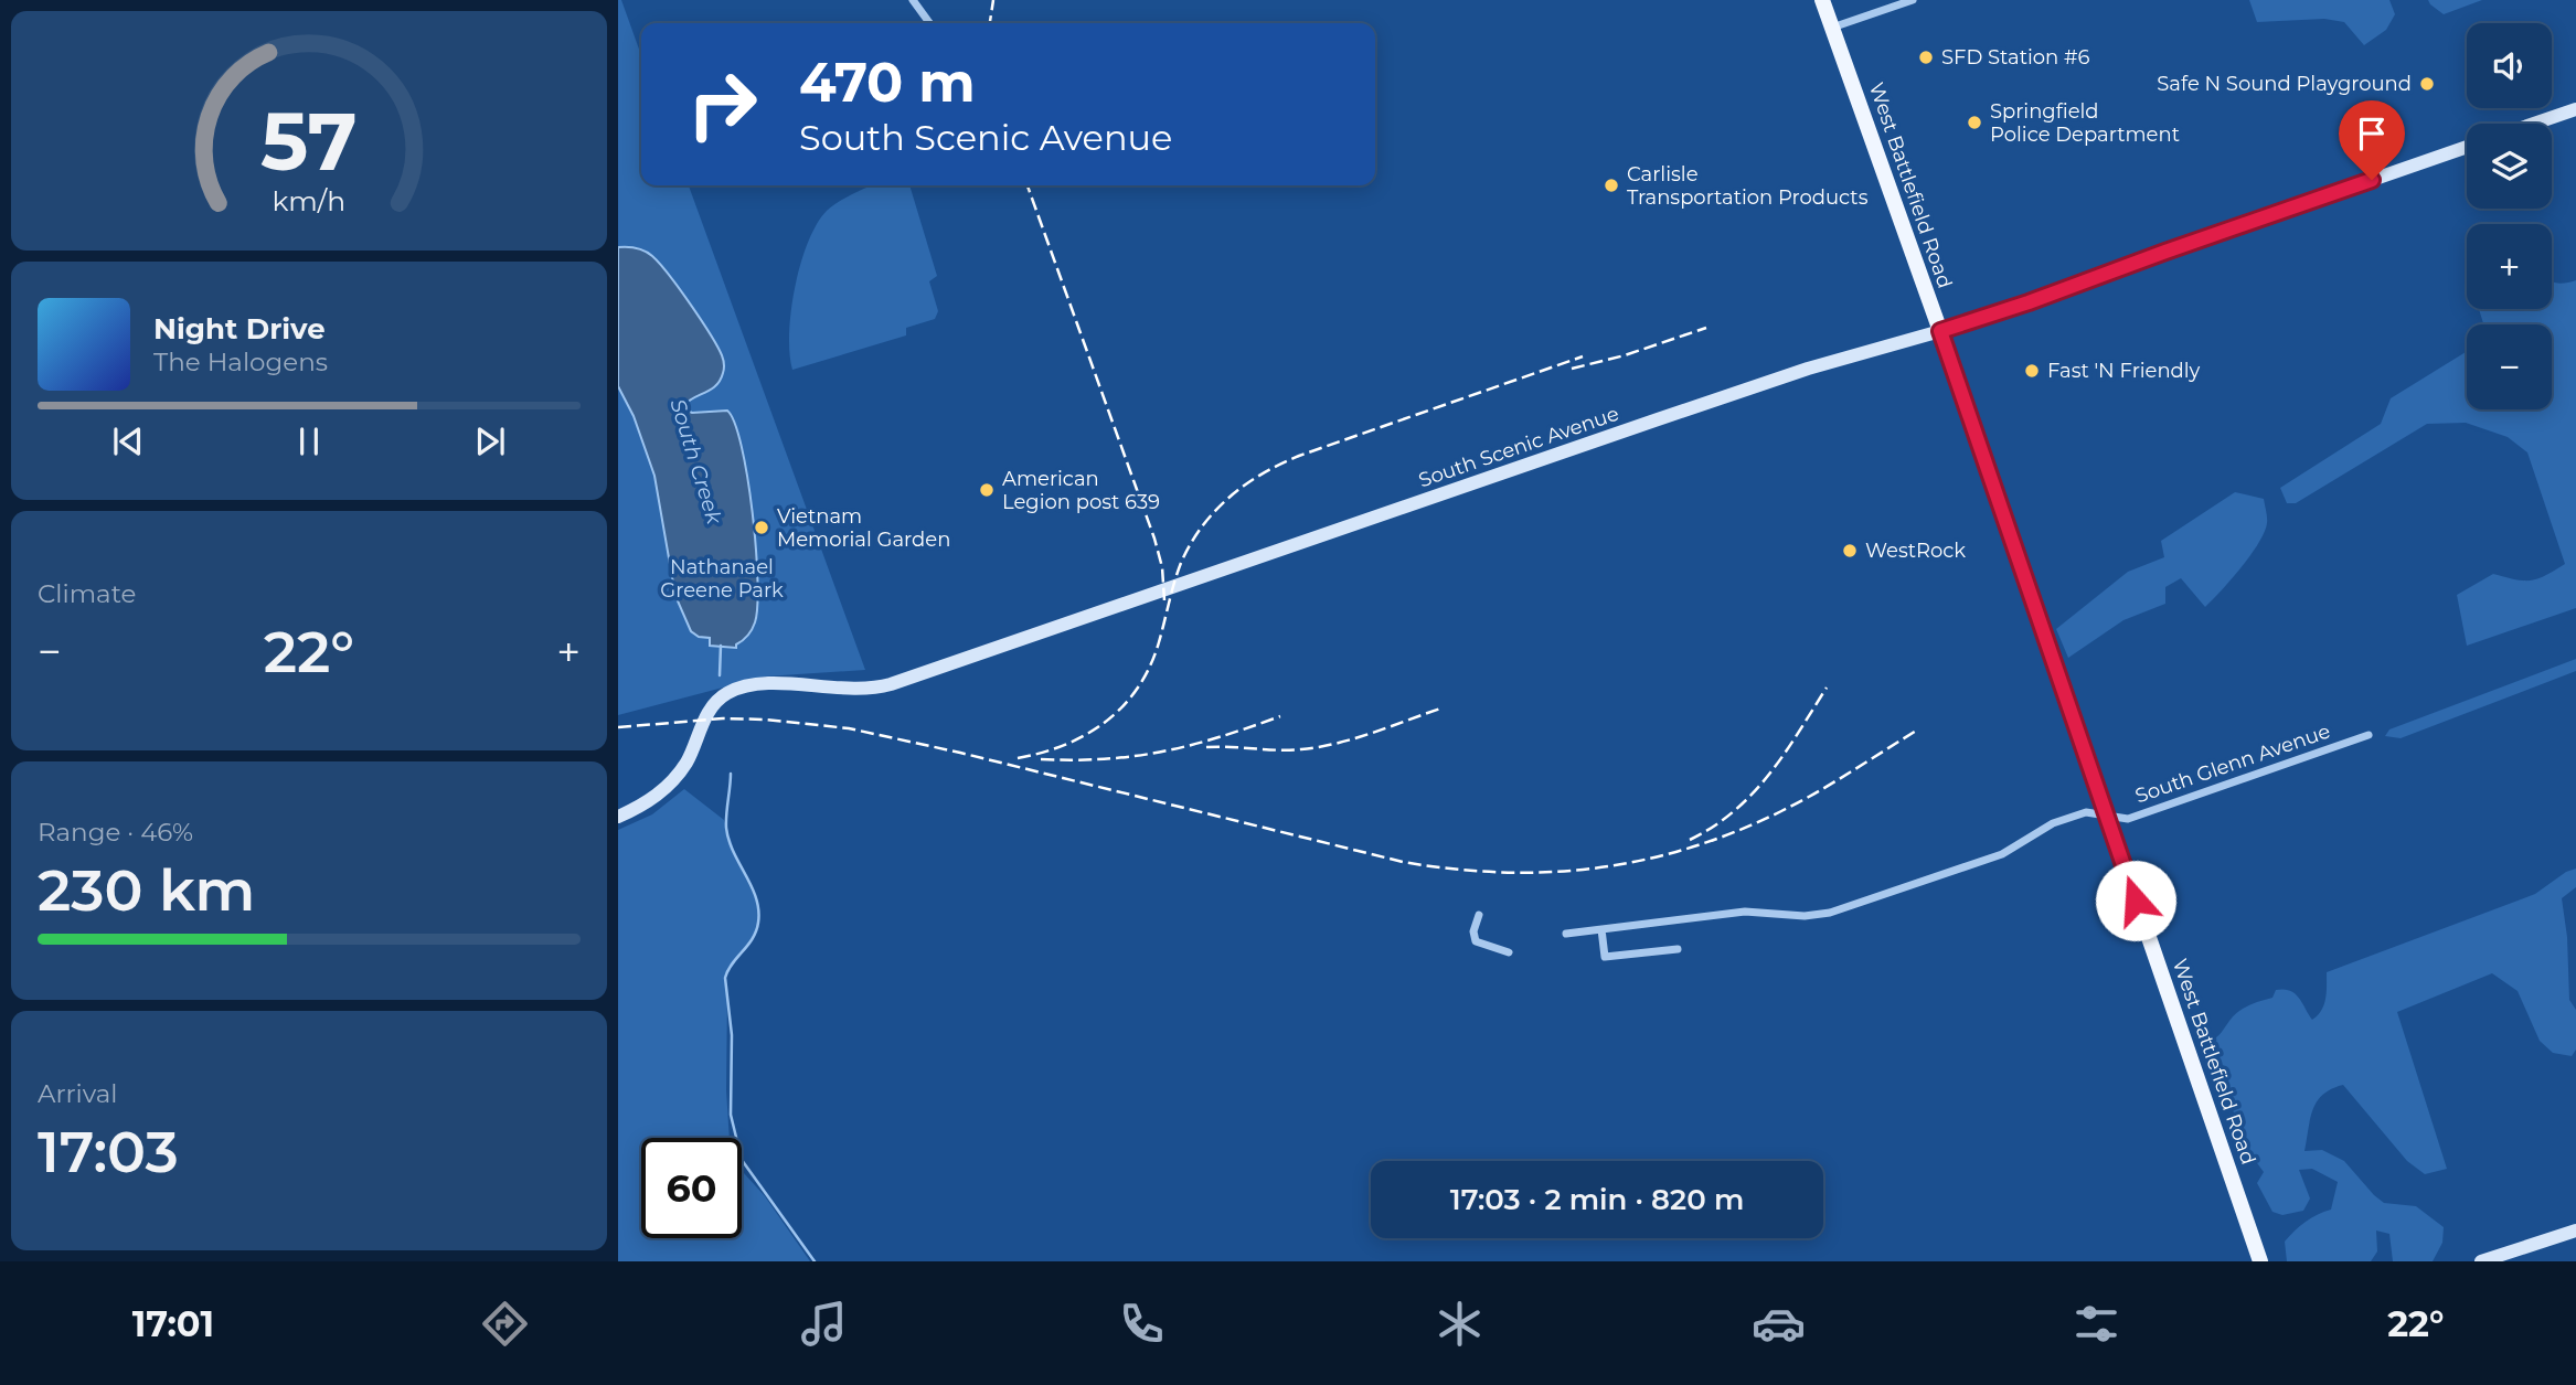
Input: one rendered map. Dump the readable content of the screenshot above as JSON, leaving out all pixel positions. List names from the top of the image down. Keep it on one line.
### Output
{"streets":{"main road":["West Battlefield Road","South Scenic Avenue"],"street":["South Glenn Avenue"]},"crossings":[["West Battlefield Road","South Scenic Avenue"],["West Battlefield Road","South Glenn Avenue"]],"water":["South Creek"],"parks":["Nathanael Greene Park"],"places":["SFD Station #6","Safe N Sound Playground","Springfield Police Department","Carlisle Transportation Products","Fast 'N Friendly","American Legion post 639","Vietnam Memorial Garden","WestRock"],"page":{"map_buttons":["+","−"],"turn":["470 m","South Scenic Avenue"],"song":["Night Drive","The Halogens"],"tile":["Climate",["Range · 46%","230 km"],["Arrival","17:03"]],"heat":["−","22°","+"],"limit":"60","trip":"17:03 · 2 min · 820 m","tabs":["17:01","22°"],"gauge":["57","km/h"]}}
